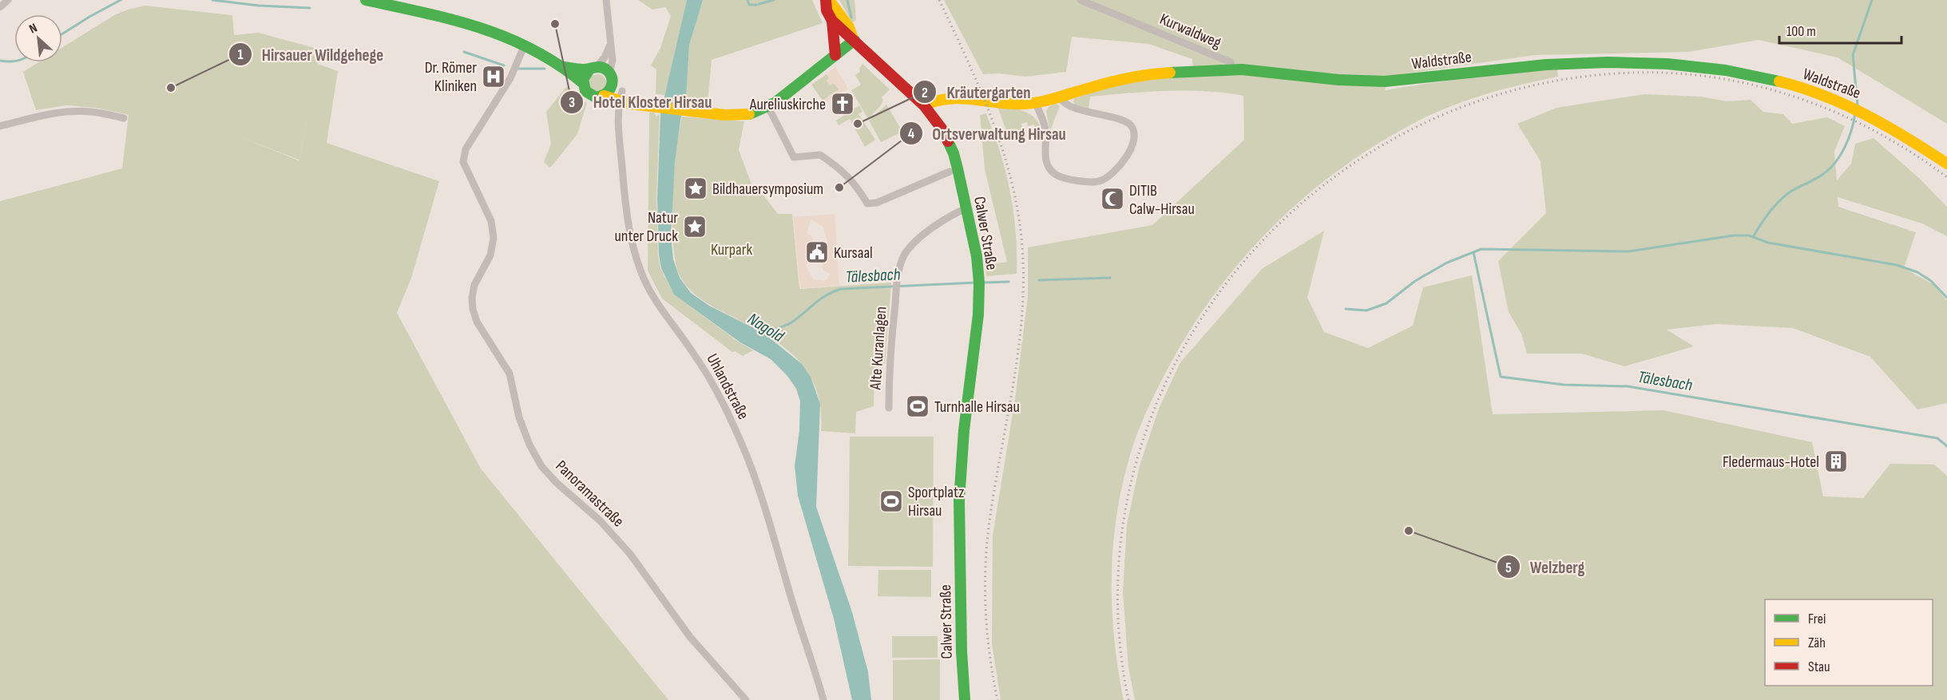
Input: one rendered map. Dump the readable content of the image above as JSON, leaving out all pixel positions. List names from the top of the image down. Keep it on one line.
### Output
{"streets":{"main road":["Waldstraße","Calwer Straße"],"street":["Kurwaldweg","Alte Kuranlagen","Uhlandstraße","Panoramastraße"]},"crossings":[["Kurwaldweg","Waldstraße"],["Waldstraße","Calwer Straße"],["Calwer Straße","Alte Kuranlagen"]],"water":["Tälesbach","Nagold"],"parks":["Kurpark"],"places":{"other":["Hotel Kloster Hirsau","Hirsauer Wildgehege","Kräutergarten","Ortsverwaltung Hirsau","Welzberg"],"hospital":["Dr. Römer Kliniken"],"church":["Aureliuskirche"],"place":["Bildhauersymposium","Natur unter Druck"],"mosque":["DITIB Calw-Hirsau"],"public building":["Kursaal"],"sports":["Turnhalle Hirsau","Sportplatz Hirsau"],"building":["Fledermaus-Hotel"]},"legend":["Frei","Zäh","Stau"],"scale_bar":"100 m","north":"top left"}
